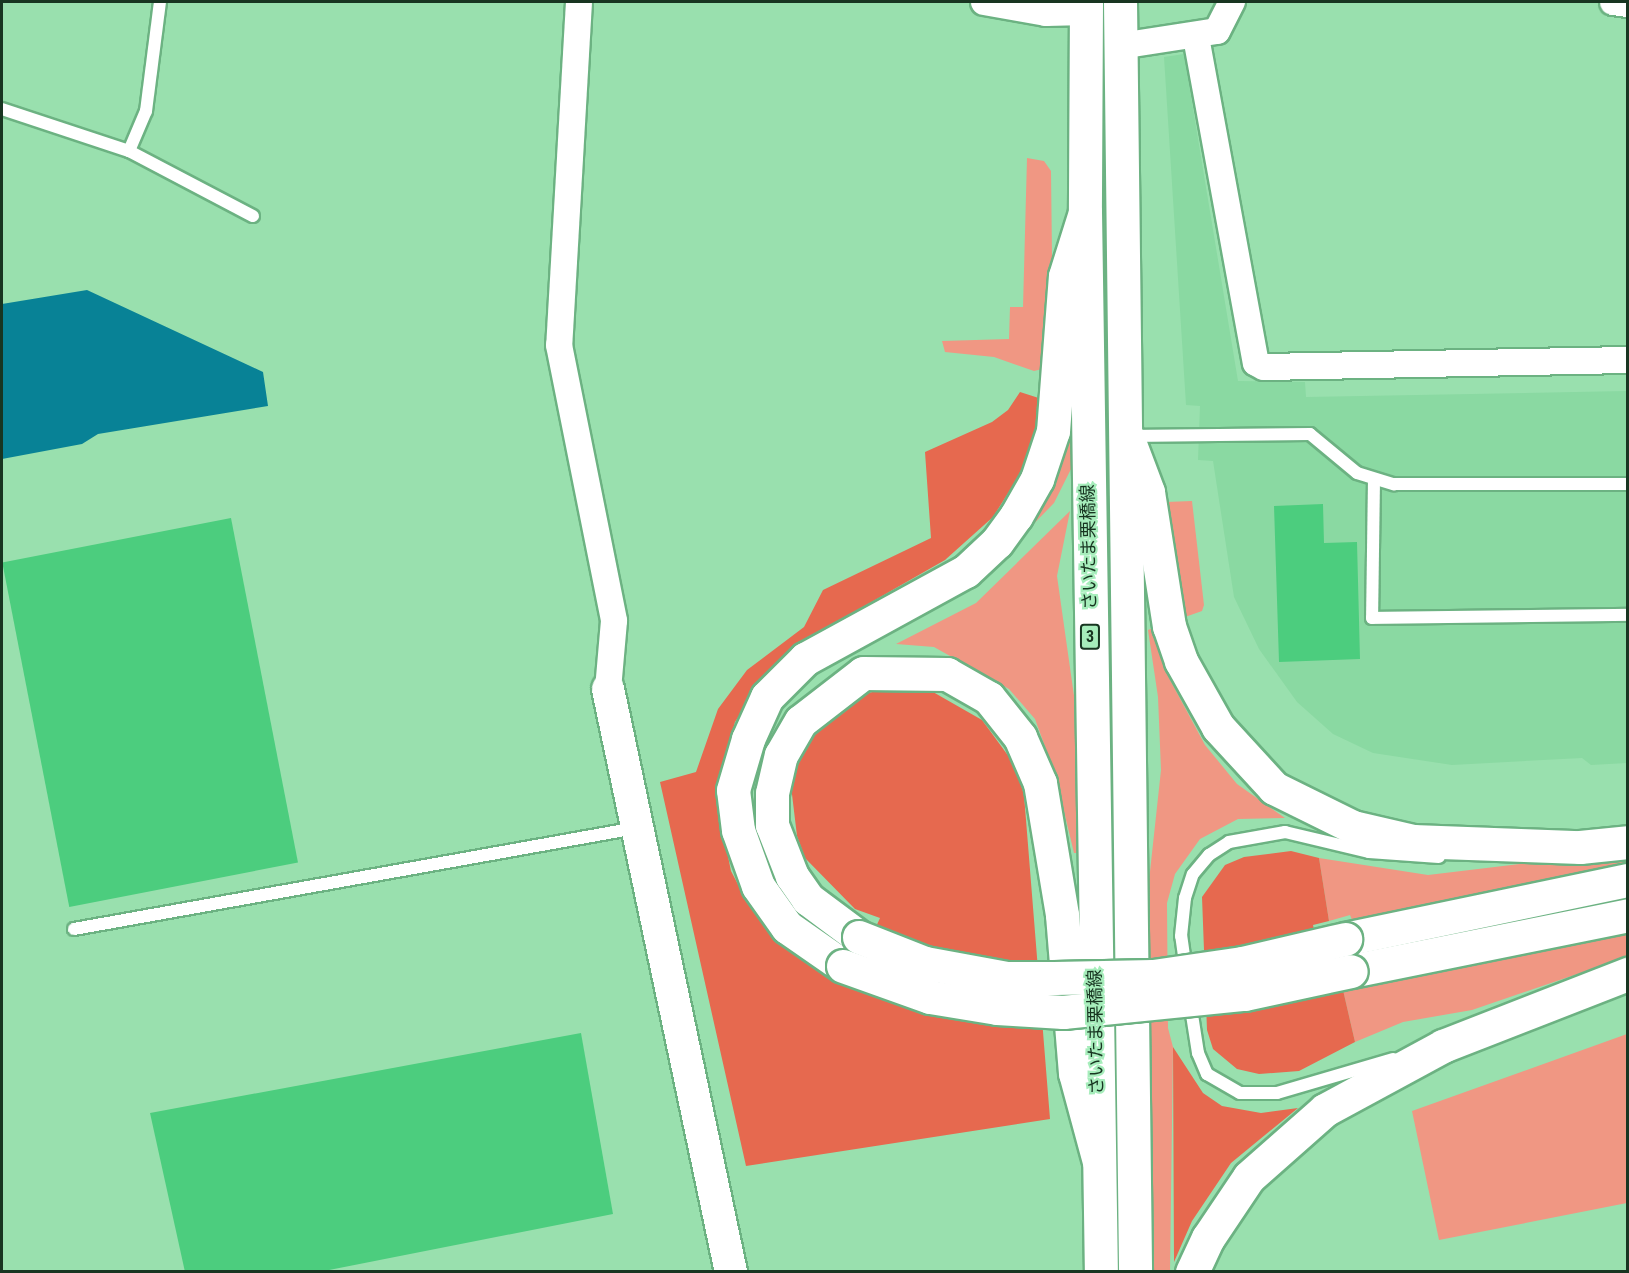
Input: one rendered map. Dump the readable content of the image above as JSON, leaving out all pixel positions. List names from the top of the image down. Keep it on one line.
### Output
{"streets":{"main road":["さいたま栗橋線","3"]}}
